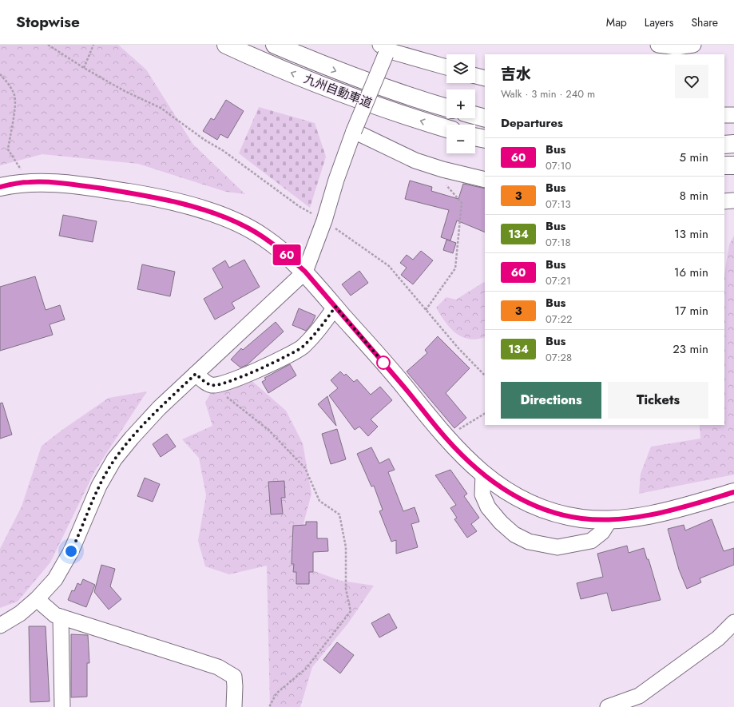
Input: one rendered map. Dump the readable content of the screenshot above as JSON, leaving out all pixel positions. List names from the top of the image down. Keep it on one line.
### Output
{"streets":{"main road":["九州自動車道"]},"lines":["bus line 60"],"page":{"header":"Stopwise","nav":["Map","Layers","Share"],"on_map":"60","map_buttons":["+","−"],"heading":[["吉水","Walk · 3 min · 240 m"],"Departures"],"list":[{"mark":"60","name":"Bus","note":"07:10","value":"5 min"},{"mark":"3","name":"Bus","note":"07:13","value":"8 min"},{"mark":"134","name":"Bus","note":"07:18","value":"13 min"},{"mark":"60","name":"Bus","note":"07:21","value":"16 min"},{"mark":"3","name":"Bus","note":"07:22","value":"17 min"},{"mark":"134","name":"Bus","note":"07:28","value":"23 min"}],"buttons":["Directions","Tickets"]}}
